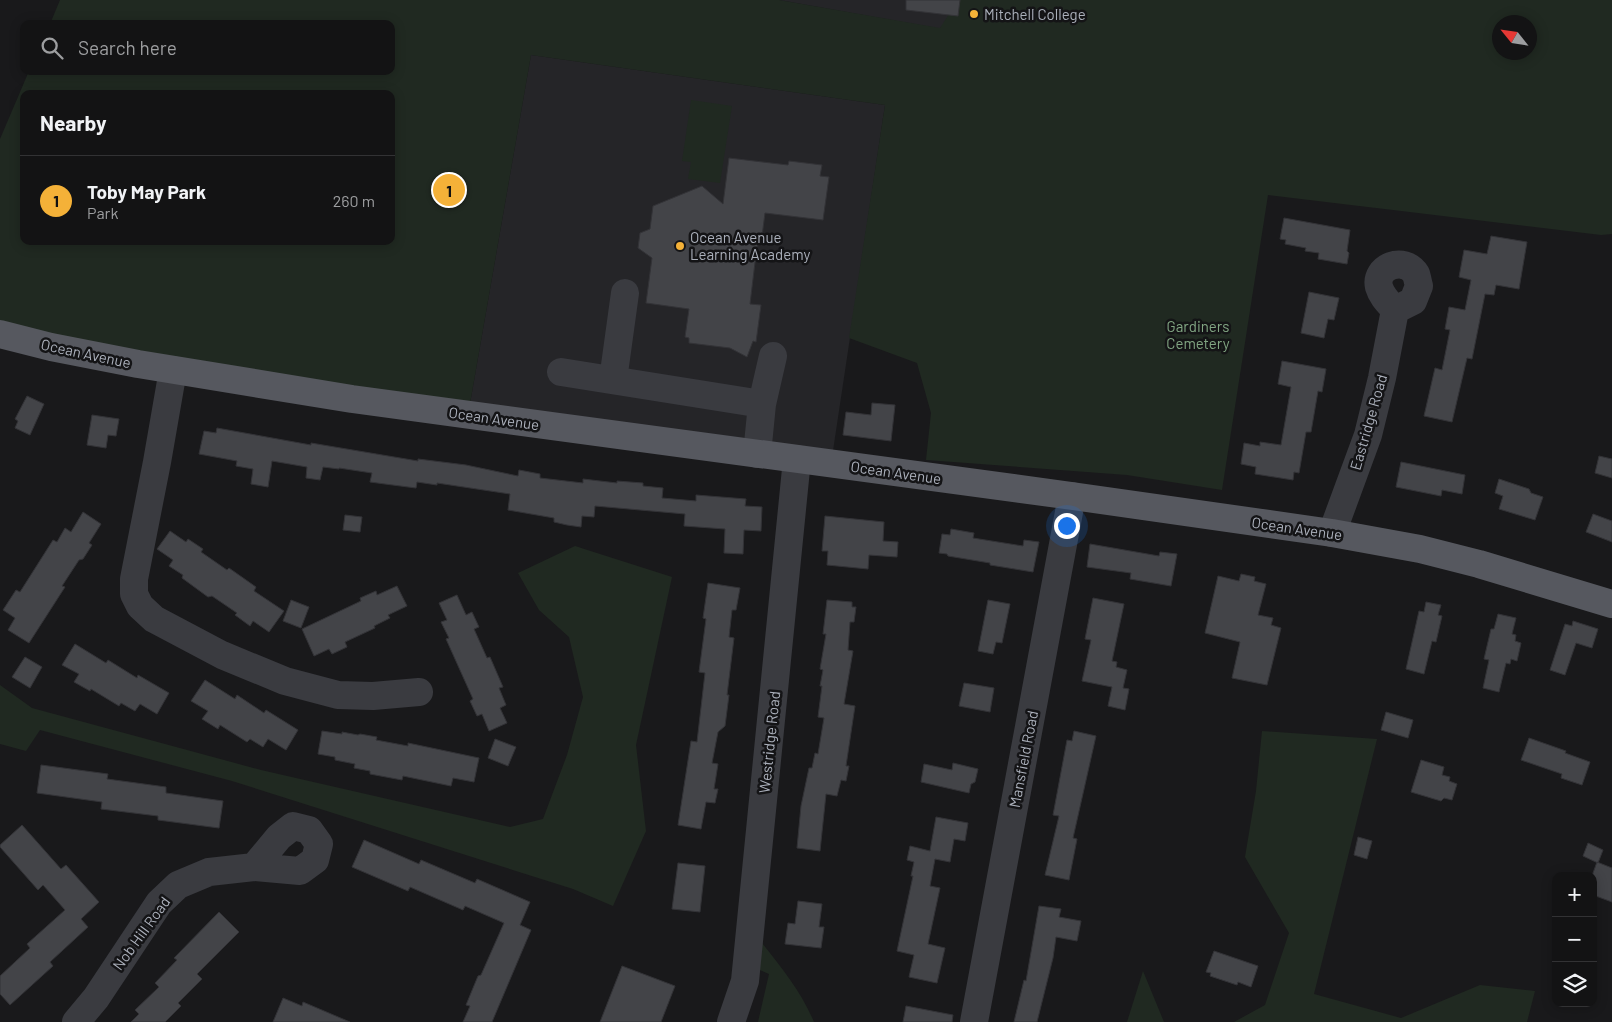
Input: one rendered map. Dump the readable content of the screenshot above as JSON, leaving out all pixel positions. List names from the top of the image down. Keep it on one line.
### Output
{"streets":{"main road":["Ocean Avenue"],"street":["Eastridge Road","Westridge Road","Mansfield Road","Nob Hill Road"]},"crossings":[["Ocean Avenue","Eastridge Road"],["Ocean Avenue","Westridge Road"],["Ocean Avenue","Mansfield Road"]],"parks":["Gardiners Cemetery"],"places":["Mitchell College","Ocean Avenue Learning Academy"],"north":"top left","page":{"search":"Search here","heading":"Nearby","list":[{"mark":"1","name":"Toby May Park","note":"Park","value":"260 m"}],"pins":"1","map_buttons":["+","−"]}}
